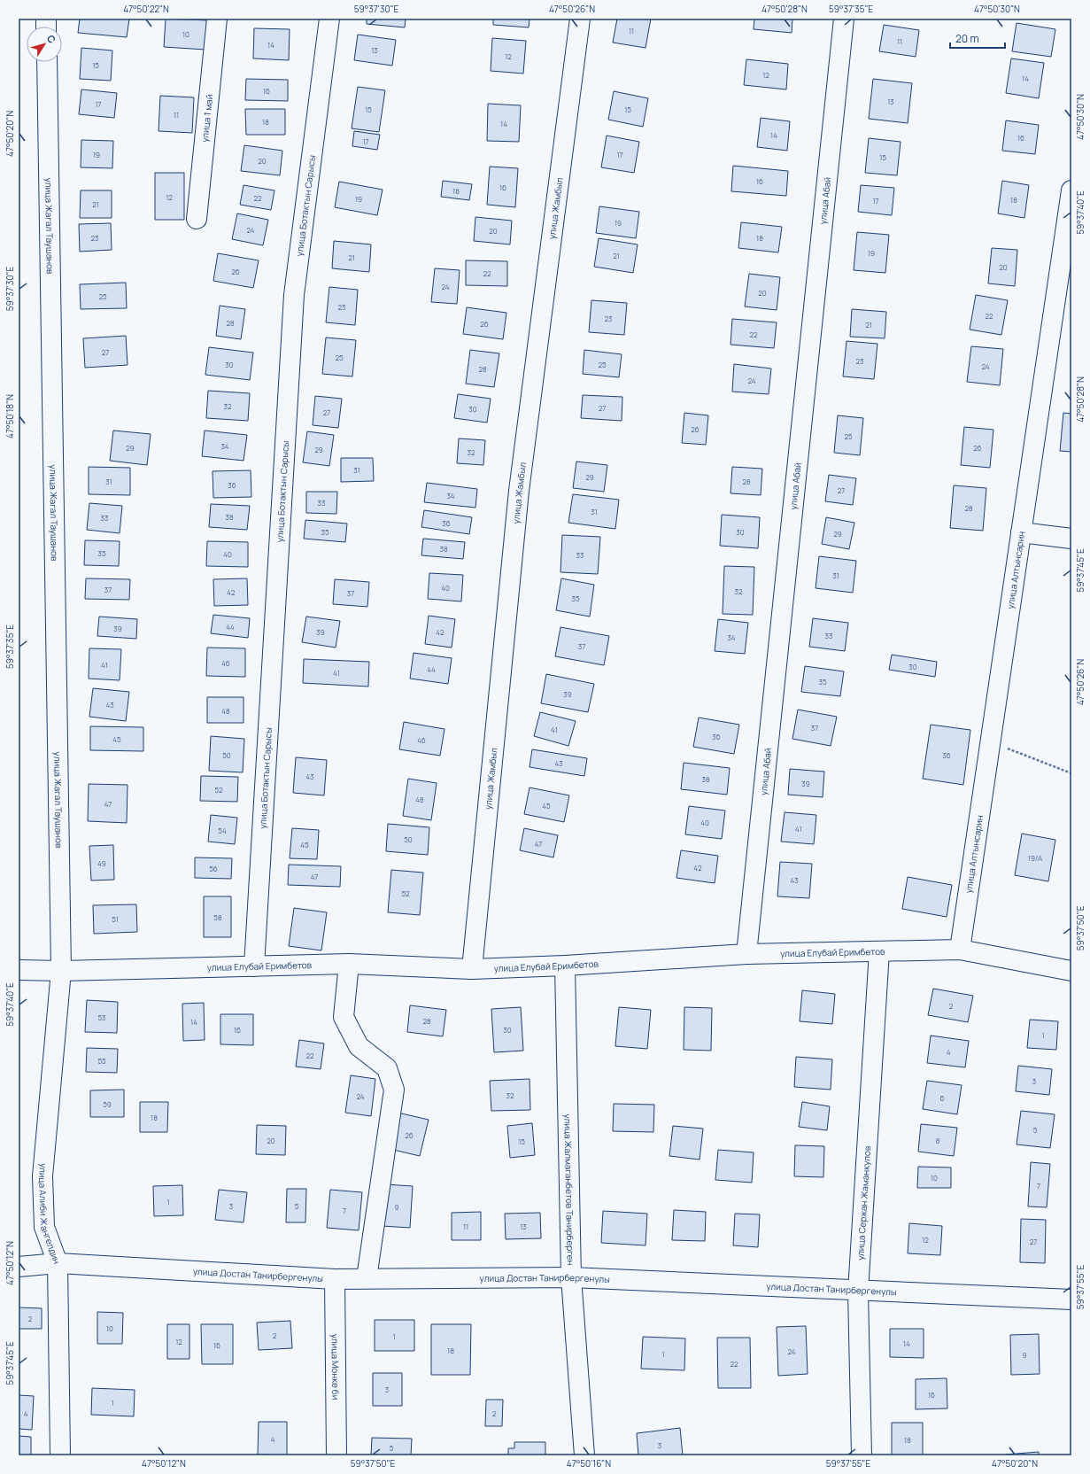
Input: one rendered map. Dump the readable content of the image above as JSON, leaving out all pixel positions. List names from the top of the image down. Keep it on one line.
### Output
{"streets":{"street":["улица 1 май","улица Абай","улица Ботактын Сарысы","улица Жамбыл","улица Жагал Таушанов","улица Алтынсарин","улица Елубай Еримбетов","улица Жалмаганбетов Танирберген","улица Сержан Жаманкулов","улица Алиби Жангелдин","улица Достан Танирбергенулы","улица Монке би"]},"crossings":[["улица Абай","улица Елубай Еримбетов"],["улица Ботактын Сарысы","улица Елубай Еримбетов"],["улица Жамбыл","улица Елубай Еримбетов"],["улица Жагал Таушанов","улица Елубай Еримбетов"],["улица Жагал Таушанов","улица Алиби Жангелдин"],["улица Алтынсарин","улица Елубай Еримбетов"],["улица Елубай Еримбетов","улица Жалмаганбетов Танирберген"],["улица Елубай Еримбетов","улица Сержан Жаманкулов"],["улица Елубай Еримбетов","улица Алиби Жангелдин"],["улица Жалмаганбетов Танирберген","улица Достан Танирбергенулы"],["улица Сержан Жаманкулов","улица Достан Танирбергенулы"],["улица Алиби Жангелдин","улица Достан Танирбергенулы"],["улица Достан Танирбергенулы","улица Монке би"]],"house_numbers":["11","10","11","14","13","12","15","12","14","16","13","17","15","15","11","18","14","14","16","17","19","17","15","20","16","16","18","12","22","19","18","17","21","19","24","20","23","18","19","21","21","20","26","22","24","20","25","23","22","23","28","26","21","22","27","25","23","30","25","24","28","24","32","27","30","27","26","25","34","29","26","29","32","31","29","31","28","36","27","34","33","28","31","38","33","36","35","30","29","38","35","40","33","31","40","37","32","42","37","35","44","39","39","42","33","34","37","46","41","30","44","41","35","39","43","48","37","41","36","45","46","50","36","43","43","38","39","52","48","47","45","40","41","54","50","47","45","19/А","49","42","56","47","43","52","58","51","2","53","28","14","16","30","1","4","22","55","3","32","24","6","59","18","5","26","20","8","15","10","7","1","3","5","9","7","11","13","12","27","2","10","2","1","12","14","16","18","24","1","9","22","3","16","1","4","2","4","18","3","5"],"scale_bar":"20 m","north":"top right","coordinates":["47°50'22\"N","59°37'30\"E","47°50'26\"N","47°50'28\"N","59°37'35\"E","47°50'30\"N","47°50'20\"N","59°37'40\"E","47°50'18\"N","59°37'45\"E","59°37'50\"E","47°50'12\"N","59°37'55\"E","47°50'16\"N"]}
